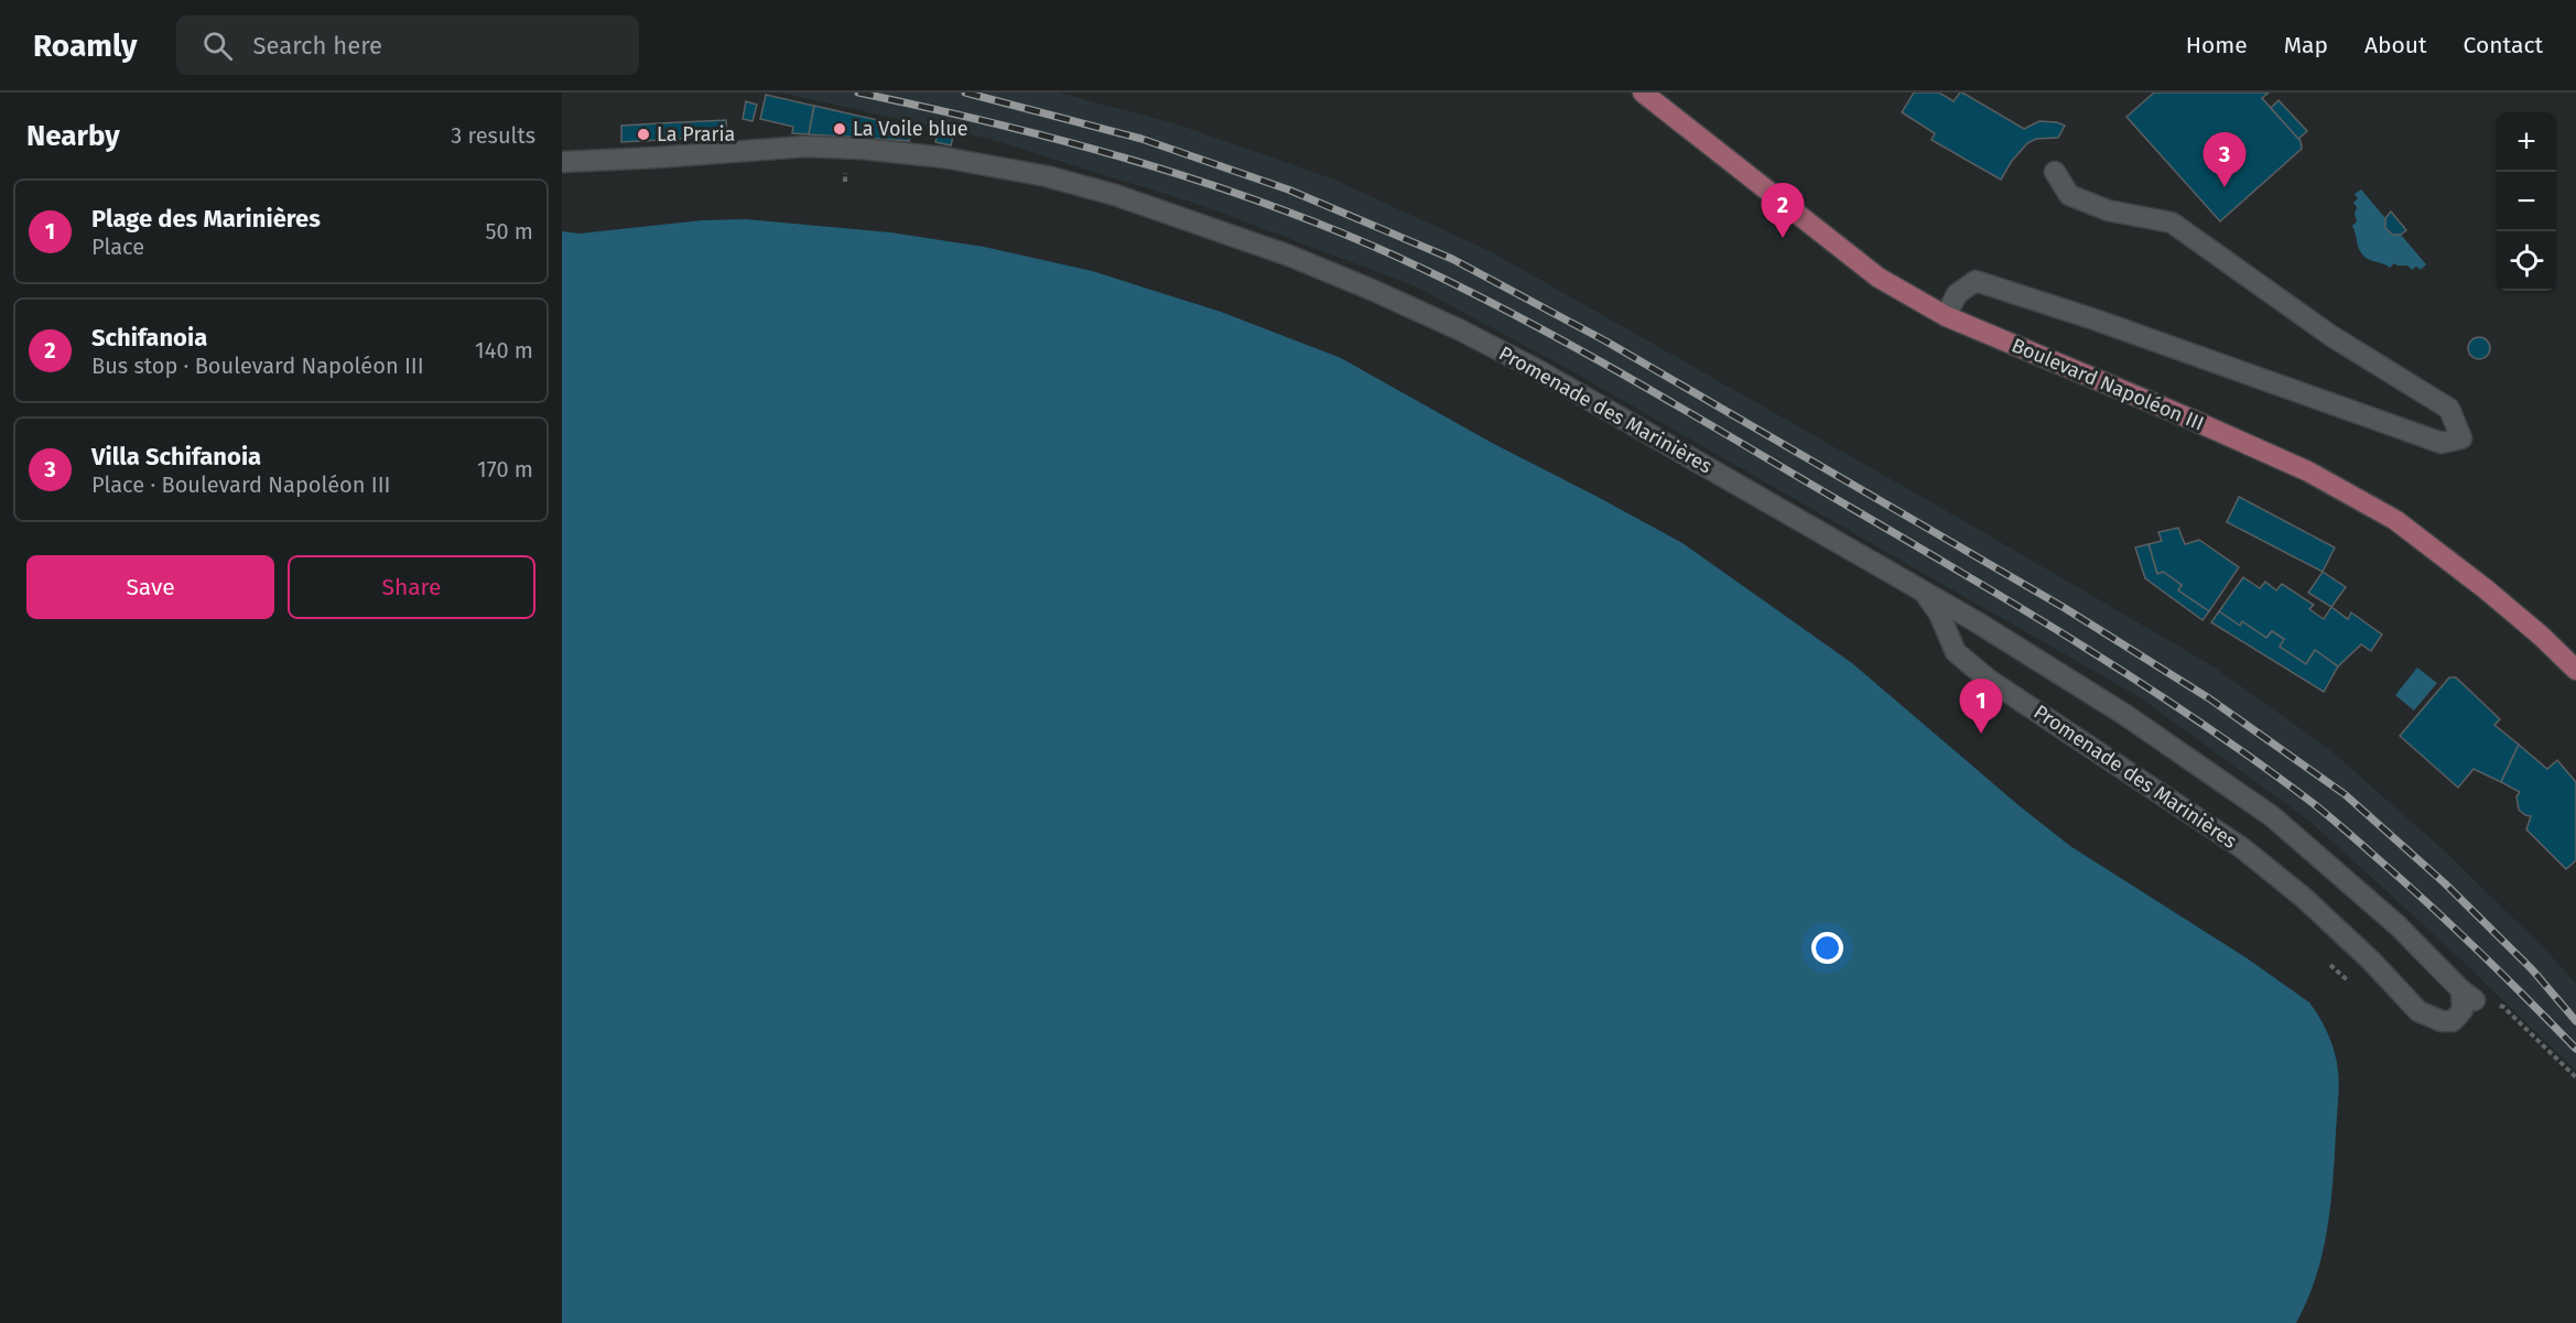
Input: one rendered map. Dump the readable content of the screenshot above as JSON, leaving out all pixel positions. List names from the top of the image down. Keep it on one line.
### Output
{"streets":{"main road":["Boulevard Napoléon III"],"lane":["Promenade des Marinières"]},"places":["La Voile blue","La Praria"],"page":{"header":"Roamly","search":"Search here","nav":["Home","Map","About","Contact"],"heading":["Nearby","3 results"],"map_buttons":["+","−"],"pins":["3","2","1"],"list":[{"mark":"1","name":"Plage des Marinières","note":"Place","value":"50 m"},{"mark":"2","name":"Schifanoia","note":"Bus stop · Boulevard Napoléon III","value":"140 m"},{"mark":"3","name":"Villa Schifanoia","note":"Place · Boulevard Napoléon III","value":"170 m"}],"buttons":["Save","Share"]}}
